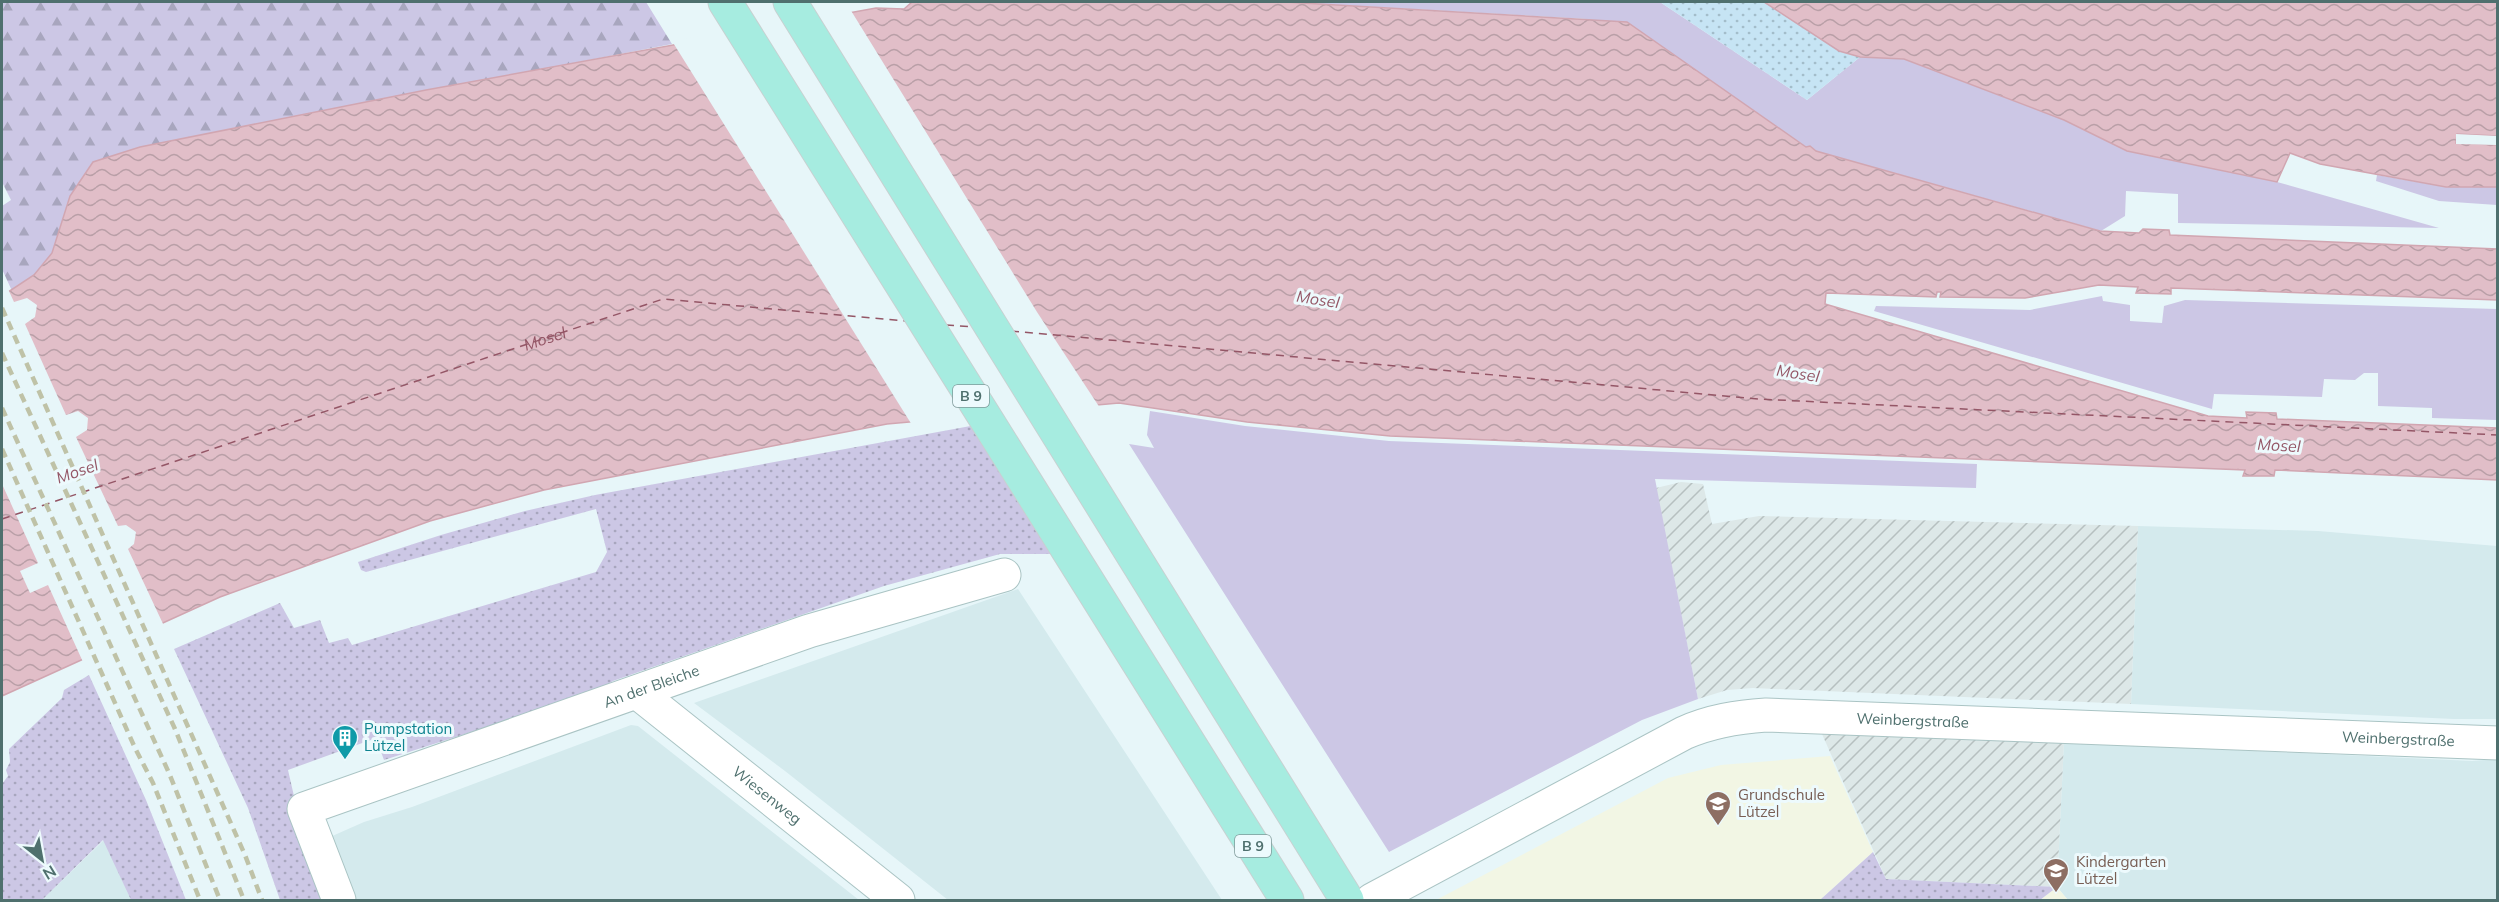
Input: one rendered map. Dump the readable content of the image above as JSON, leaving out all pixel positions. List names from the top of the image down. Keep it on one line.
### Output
{"streets":{"highway":["B 9"],"street":["An der Bleiche","Weinbergstraße","Wiesenweg"]},"crossings":[["An der Bleiche","Wiesenweg"]],"water":["Mosel"],"places":{"building":["Pumpstation Lützel"],"school or university":["Grundschule Lützel","Kindergarten Lützel"]},"north":"bottom right"}
